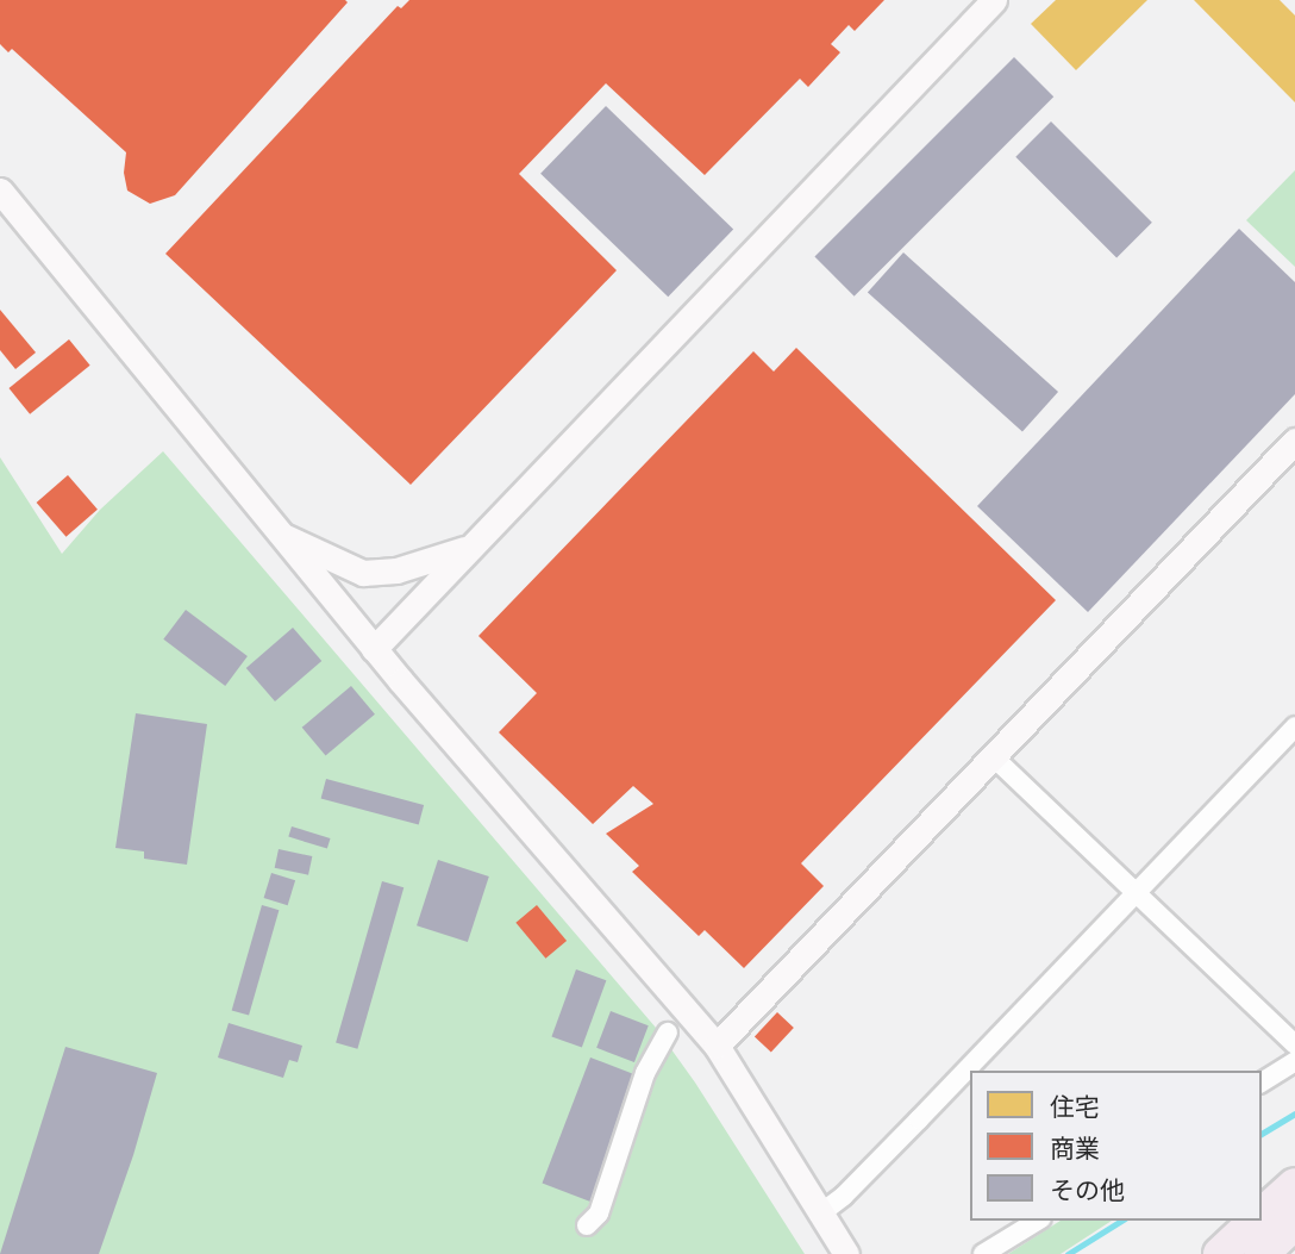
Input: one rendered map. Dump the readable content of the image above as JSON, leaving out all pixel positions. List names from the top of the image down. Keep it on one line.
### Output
{"legend":["住宅","商業","その他"]}
